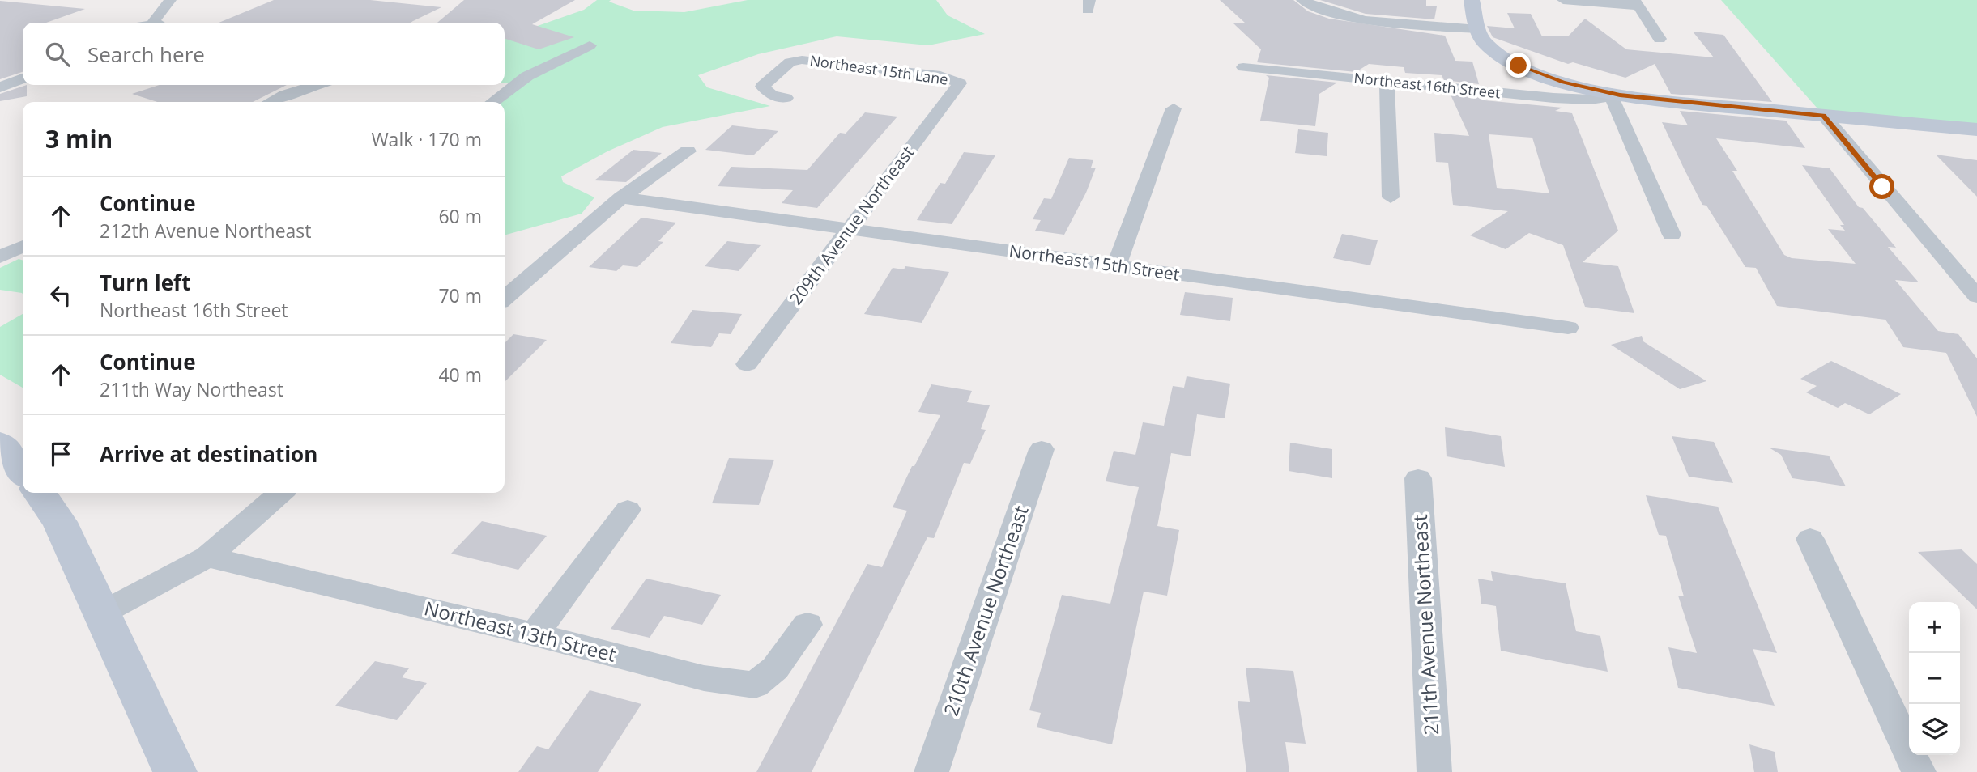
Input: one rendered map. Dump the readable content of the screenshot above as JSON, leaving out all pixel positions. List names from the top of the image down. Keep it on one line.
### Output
{"streets":{"street":["Northeast 15th Lane","Northeast 16th Street","209th Avenue Northeast","Northeast 15th Street","210th Avenue Northeast","211th Avenue Northeast","Northeast 13th Street"]},"crossings":[["Northeast 15th Lane","209th Avenue Northeast"],["209th Avenue Northeast","Northeast 15th Street"]],"page":{"search":"Search here","heading":["3 min","Walk · 170 m"],"list":[["Continue","212th Avenue Northeast","60 m"],["Turn left","Northeast 16th Street","70 m"],["Continue","211th Way Northeast","40 m"],"Arrive at destination"],"map_buttons":["+","−"]}}
